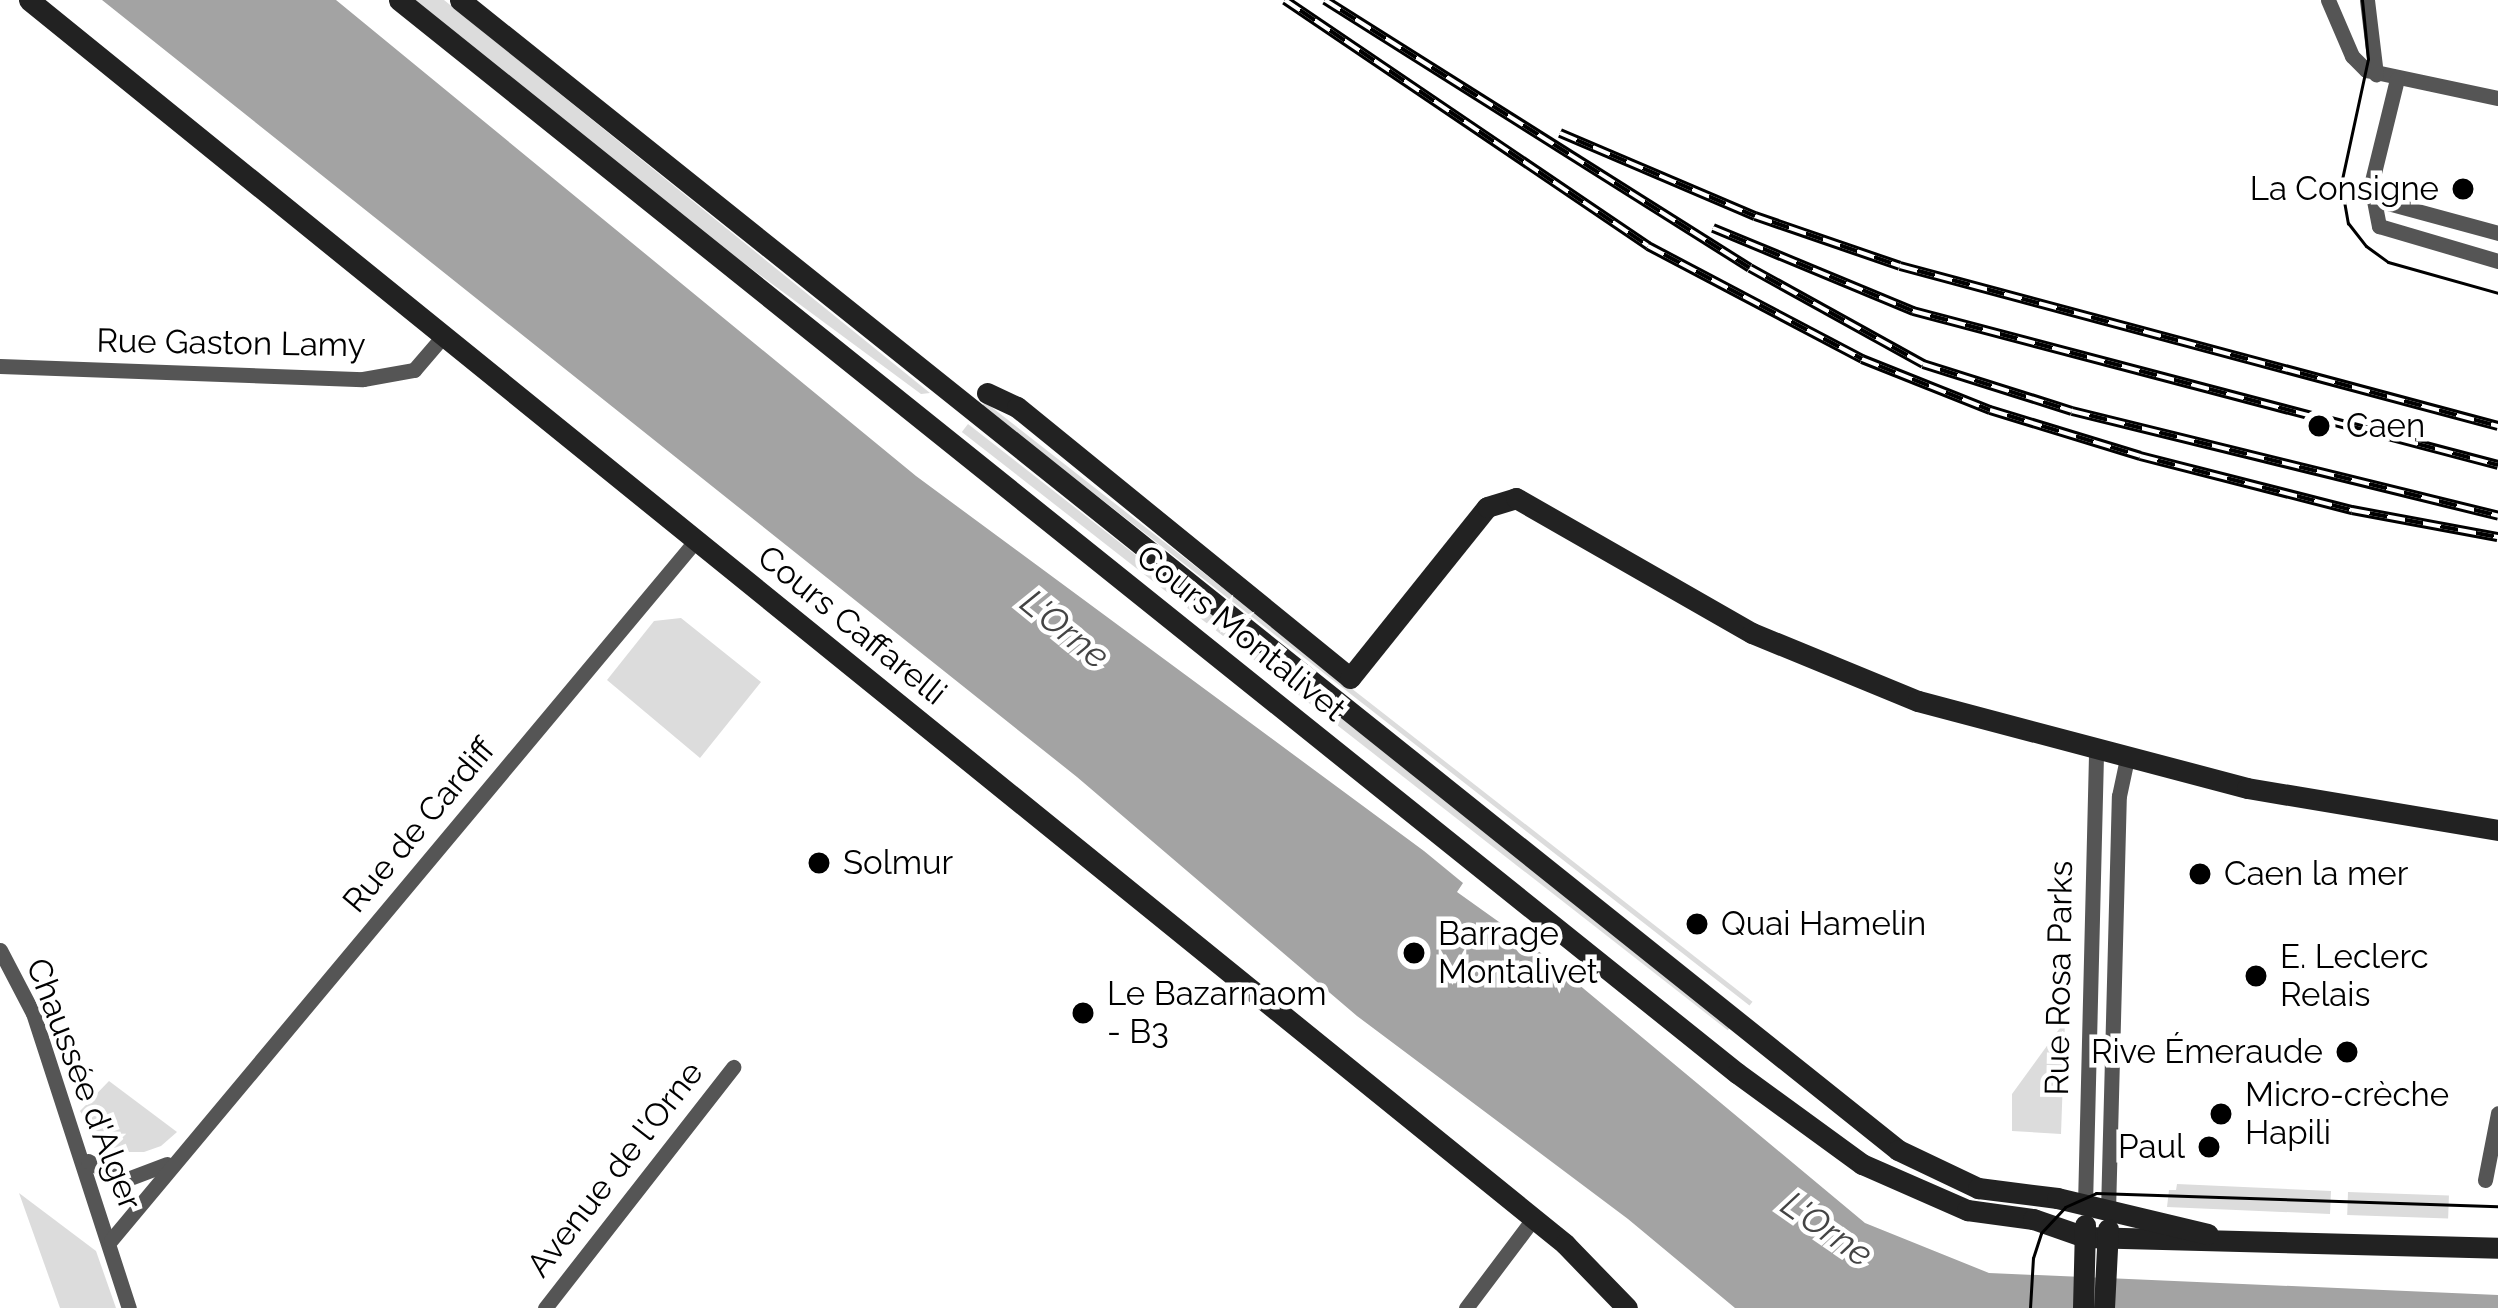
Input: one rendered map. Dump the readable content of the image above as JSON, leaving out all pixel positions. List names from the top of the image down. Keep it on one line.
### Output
{"streets":{"main road":["Cours Caffarelli","Cours Montalivet"],"street":["Rue Gaston Lamy","Rue de Cardiff","Rue Rosa Parks","Chaussée d'Alger","Avenue de l'Orne"]},"crossings":[["Rue Gaston Lamy","Cours Caffarelli"],["Cours Caffarelli","Rue de Cardiff"],["Cours Montalivet","Rue Rosa Parks"],["Rue de Cardiff","Chaussée d'Alger"]],"water":["L'Orne"],"places":["La Consigne","Caen","Solmur","Caen la mer","Quai Hamelin","Barrage Montalivet","E. Leclerc Relais","Le Bazarnaom - B3","Rive Émeraude","Micro-crèche Hapili","Paul"]}
